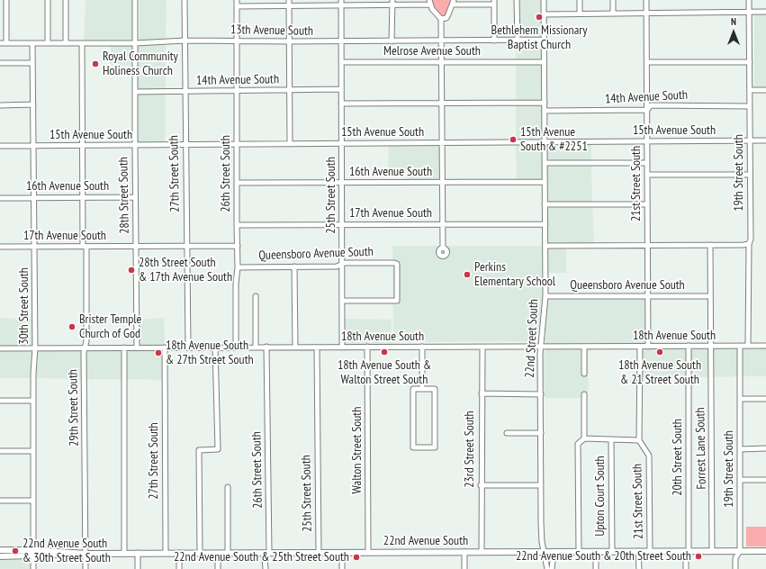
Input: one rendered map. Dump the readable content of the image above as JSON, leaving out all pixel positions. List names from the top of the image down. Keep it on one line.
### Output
{"streets":{"main road":["22nd Avenue South"],"street":["13th Avenue South","Melrose Avenue South","14th Avenue South","15th Avenue South","16th Avenue South","19th Street South","27th Street South","26th Street South","21st Street South","28th Street South","25th Street South","17th Avenue South","Queensboro Avenue South","30th Street South","18th Avenue South","22nd Street South","29th Street South","Forrest Lane South","23rd Street South","Walton Street South","20th Street South","Upton Court South"]},"crossings":[["13th Avenue South","27th Street South"],["13th Avenue South","26th Street South"],["13th Avenue South","28th Street South"],["13th Avenue South","25th Street South"],["13th Avenue South","30th Street South"],["13th Avenue South","22nd Street South"],["13th Avenue South","29th Street South"],["Melrose Avenue South","25th Street South"],["Melrose Avenue South","22nd Street South"],["14th Avenue South","19th Street South"],["14th Avenue South","27th Street South"],["14th Avenue South","26th Street South"],["14th Avenue South","21st Street South"],["14th Avenue South","28th Street South"],["14th Avenue South","25th Street South"],["14th Avenue South","22nd Street South"],["15th Avenue South","19th Street South"],["15th Avenue South","27th Street South"],["15th Avenue South","26th Street South"],["15th Avenue South","21st Street South"],["15th Avenue South","28th Street South"],["15th Avenue South","25th Street South"],["15th Avenue South","30th Street South"],["15th Avenue South","22nd Street South"],["15th Avenue South","29th Street South"],["16th Avenue South","26th Street South"],["16th Avenue South","28th Street South"],["16th Avenue South","25th Street South"],["16th Avenue South","30th Street South"],["16th Avenue South","22nd Street South"],["16th Avenue South","29th Street South"],["19th Street South","18th Avenue South"],["19th Street South","22nd Avenue South"],["27th Street South","17th Avenue South"],["27th Street South","18th Avenue South"],["27th Street South","22nd Avenue South"],["26th Street South","17th Avenue South"],["26th Street South","Queensboro Avenue South"],["26th Street South","18th Avenue South"],["26th Street South","22nd Avenue South"],["21st Street South","Queensboro Avenue South"],["21st Street South","18th Avenue South"],["21st Street South","22nd Avenue South"],["28th Street South","17th Avenue South"],["28th Street South","18th Avenue South"],["25th Street South","17th Avenue South"],["25th Street South","Queensboro Avenue South"],["25th Street South","18th Avenue South"],["25th Street South","22nd Avenue South"],["17th Avenue South","30th Street South"],["17th Avenue South","22nd Street South"],["17th Avenue South","29th Street South"],["Queensboro Avenue South","22nd Street South"],["30th Street South","18th Avenue South"],["30th Street South","22nd Avenue South"],["18th Avenue South","22nd Street South"],["18th Avenue South","29th Street South"],["18th Avenue South","Forrest Lane South"],["18th Avenue South","23rd Street South"],["18th Avenue South","Walton Street South"],["18th Avenue South","20th Street South"],["22nd Street South","22nd Avenue South"],["29th Street South","22nd Avenue South"],["Forrest Lane South","22nd Avenue South"],["23rd Street South","22nd Avenue South"],["Walton Street South","22nd Avenue South"],["20th Street South","22nd Avenue South"],["Upton Court South","22nd Avenue South"]],"places":["Bethlehem Missionary Baptist Church","Royal Community Holiness Church","15th Avenue South & #2251","28th Street South & 17th Avenue South","Perkins Elementary School","Brister Temple Church of God","18th Avenue South & Walton Street South","18th Avenue South & 21 Street South","18th Avenue South & 27th Street South","22nd Avenue South & 30th Street South","22nd Avenue South & 20th Street South","22nd Avenue South & 25th Street South"],"north":"top"}
